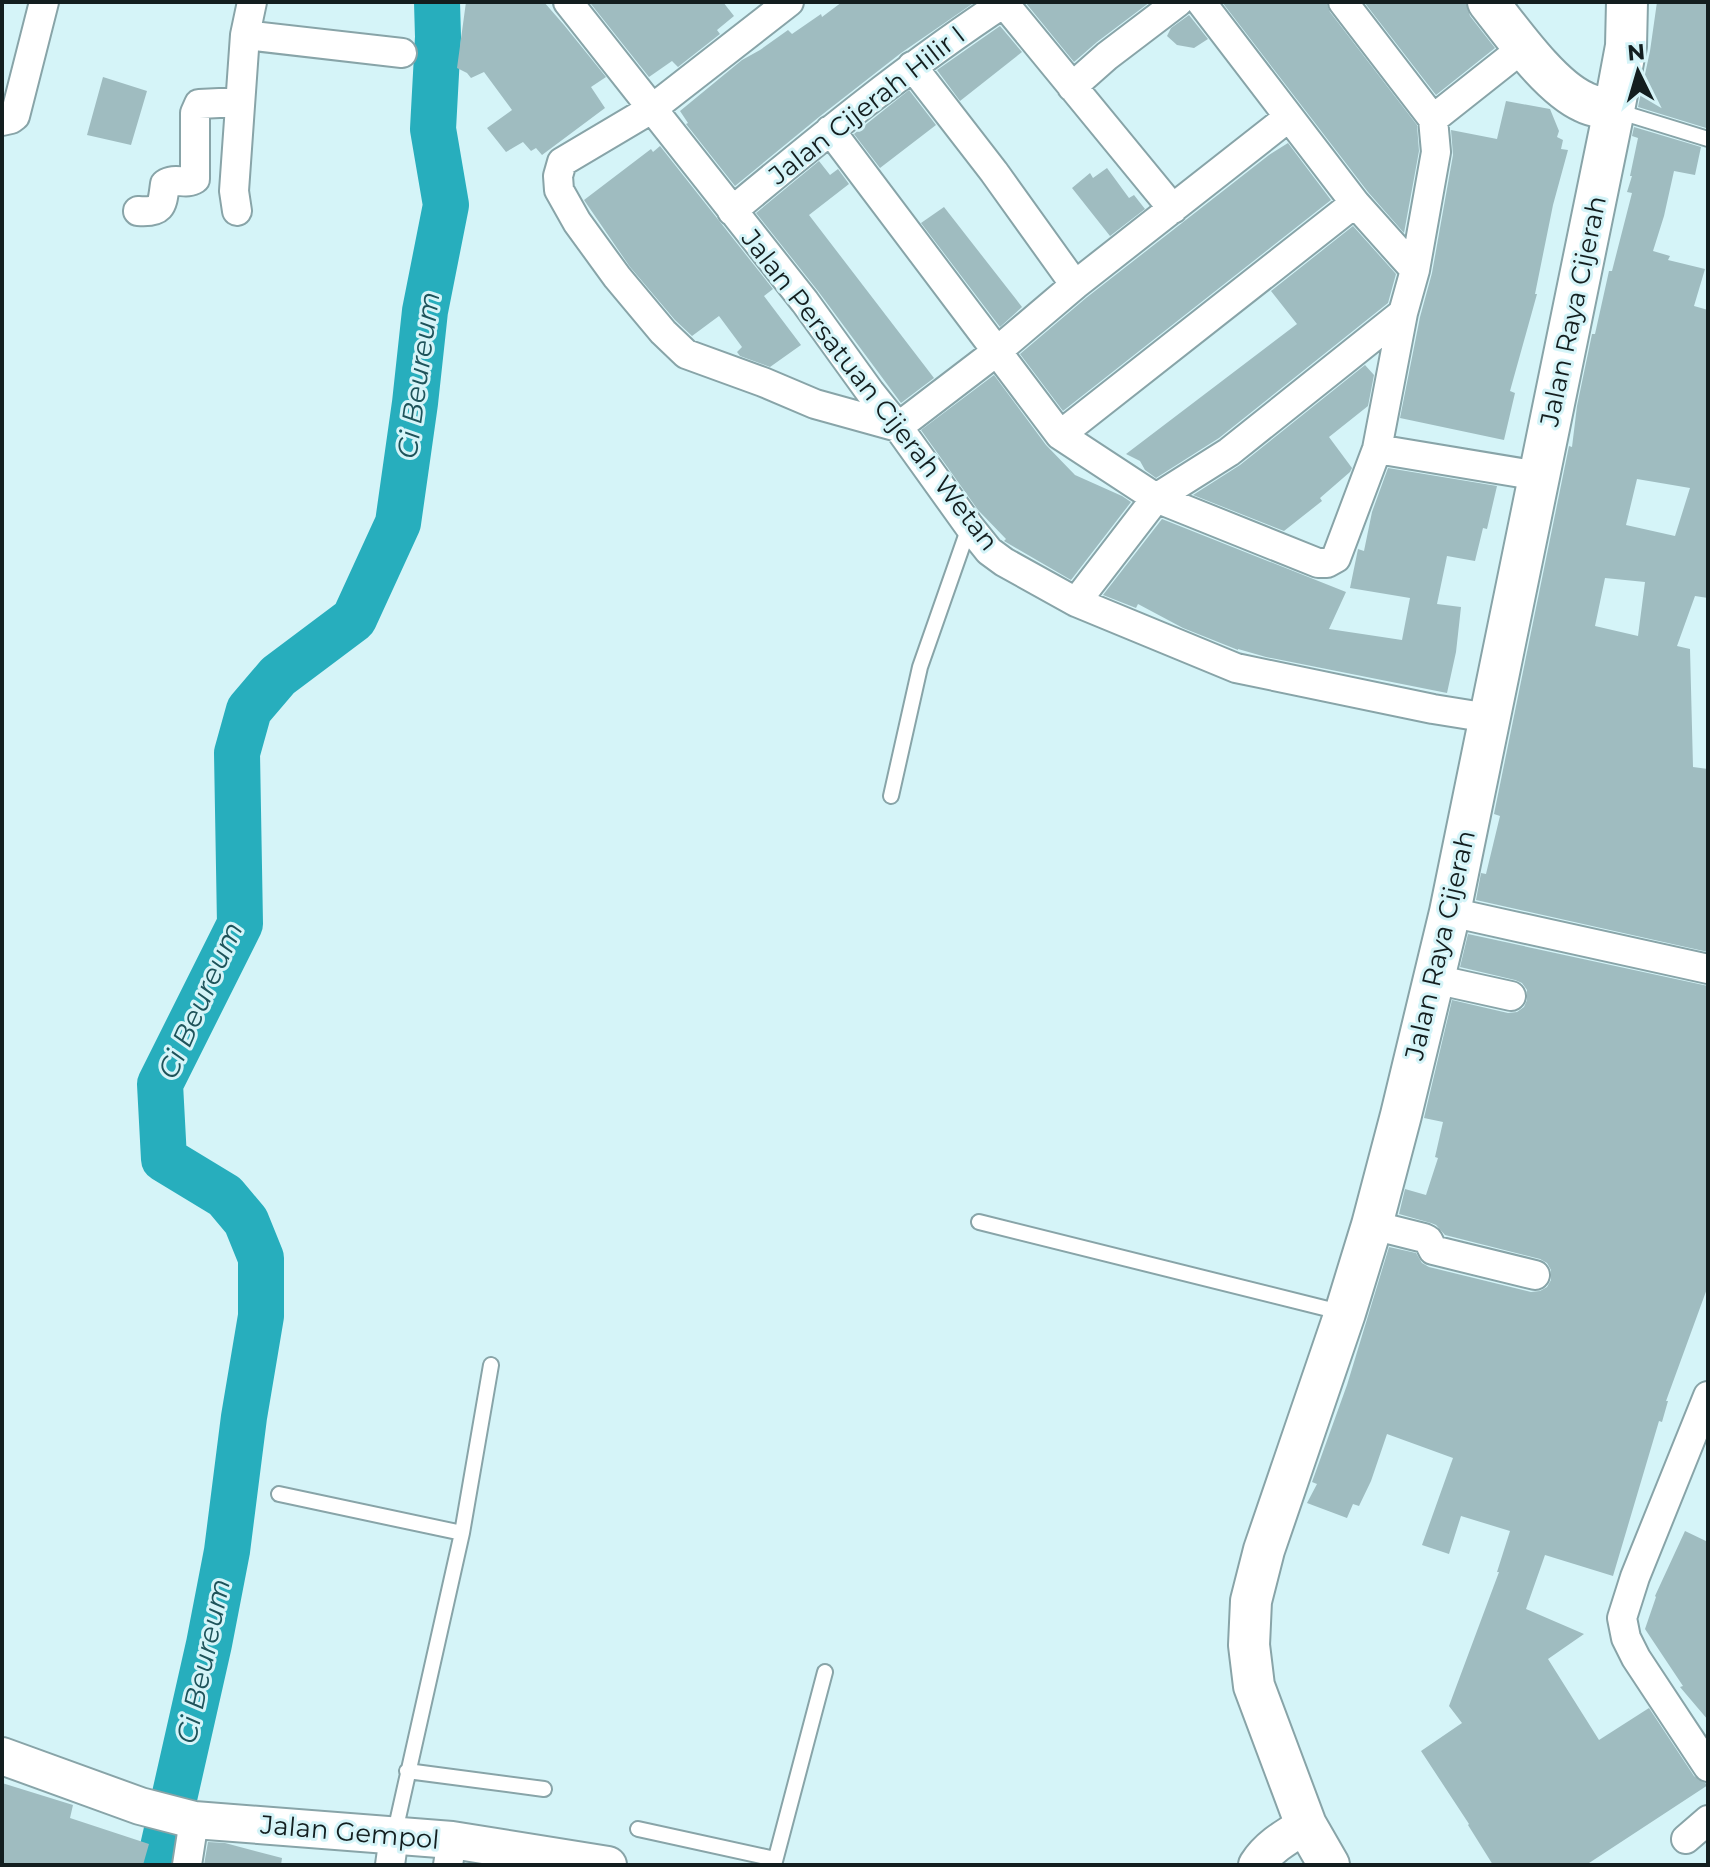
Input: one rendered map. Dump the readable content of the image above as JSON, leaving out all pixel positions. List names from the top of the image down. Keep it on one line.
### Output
{"streets":{"main road":["Jalan Raya Cijerah"],"street":["Jalan Cijerah Hilir I","Jalan Persatuan Cijerah Wetan","Jalan Gempol"]},"crossings":[["Jalan Cijerah Hilir I","Jalan Persatuan Cijerah Wetan"],["Jalan Raya Cijerah","Jalan Persatuan Cijerah Wetan"]],"water":["Ci Beureum"],"north":"top"}
